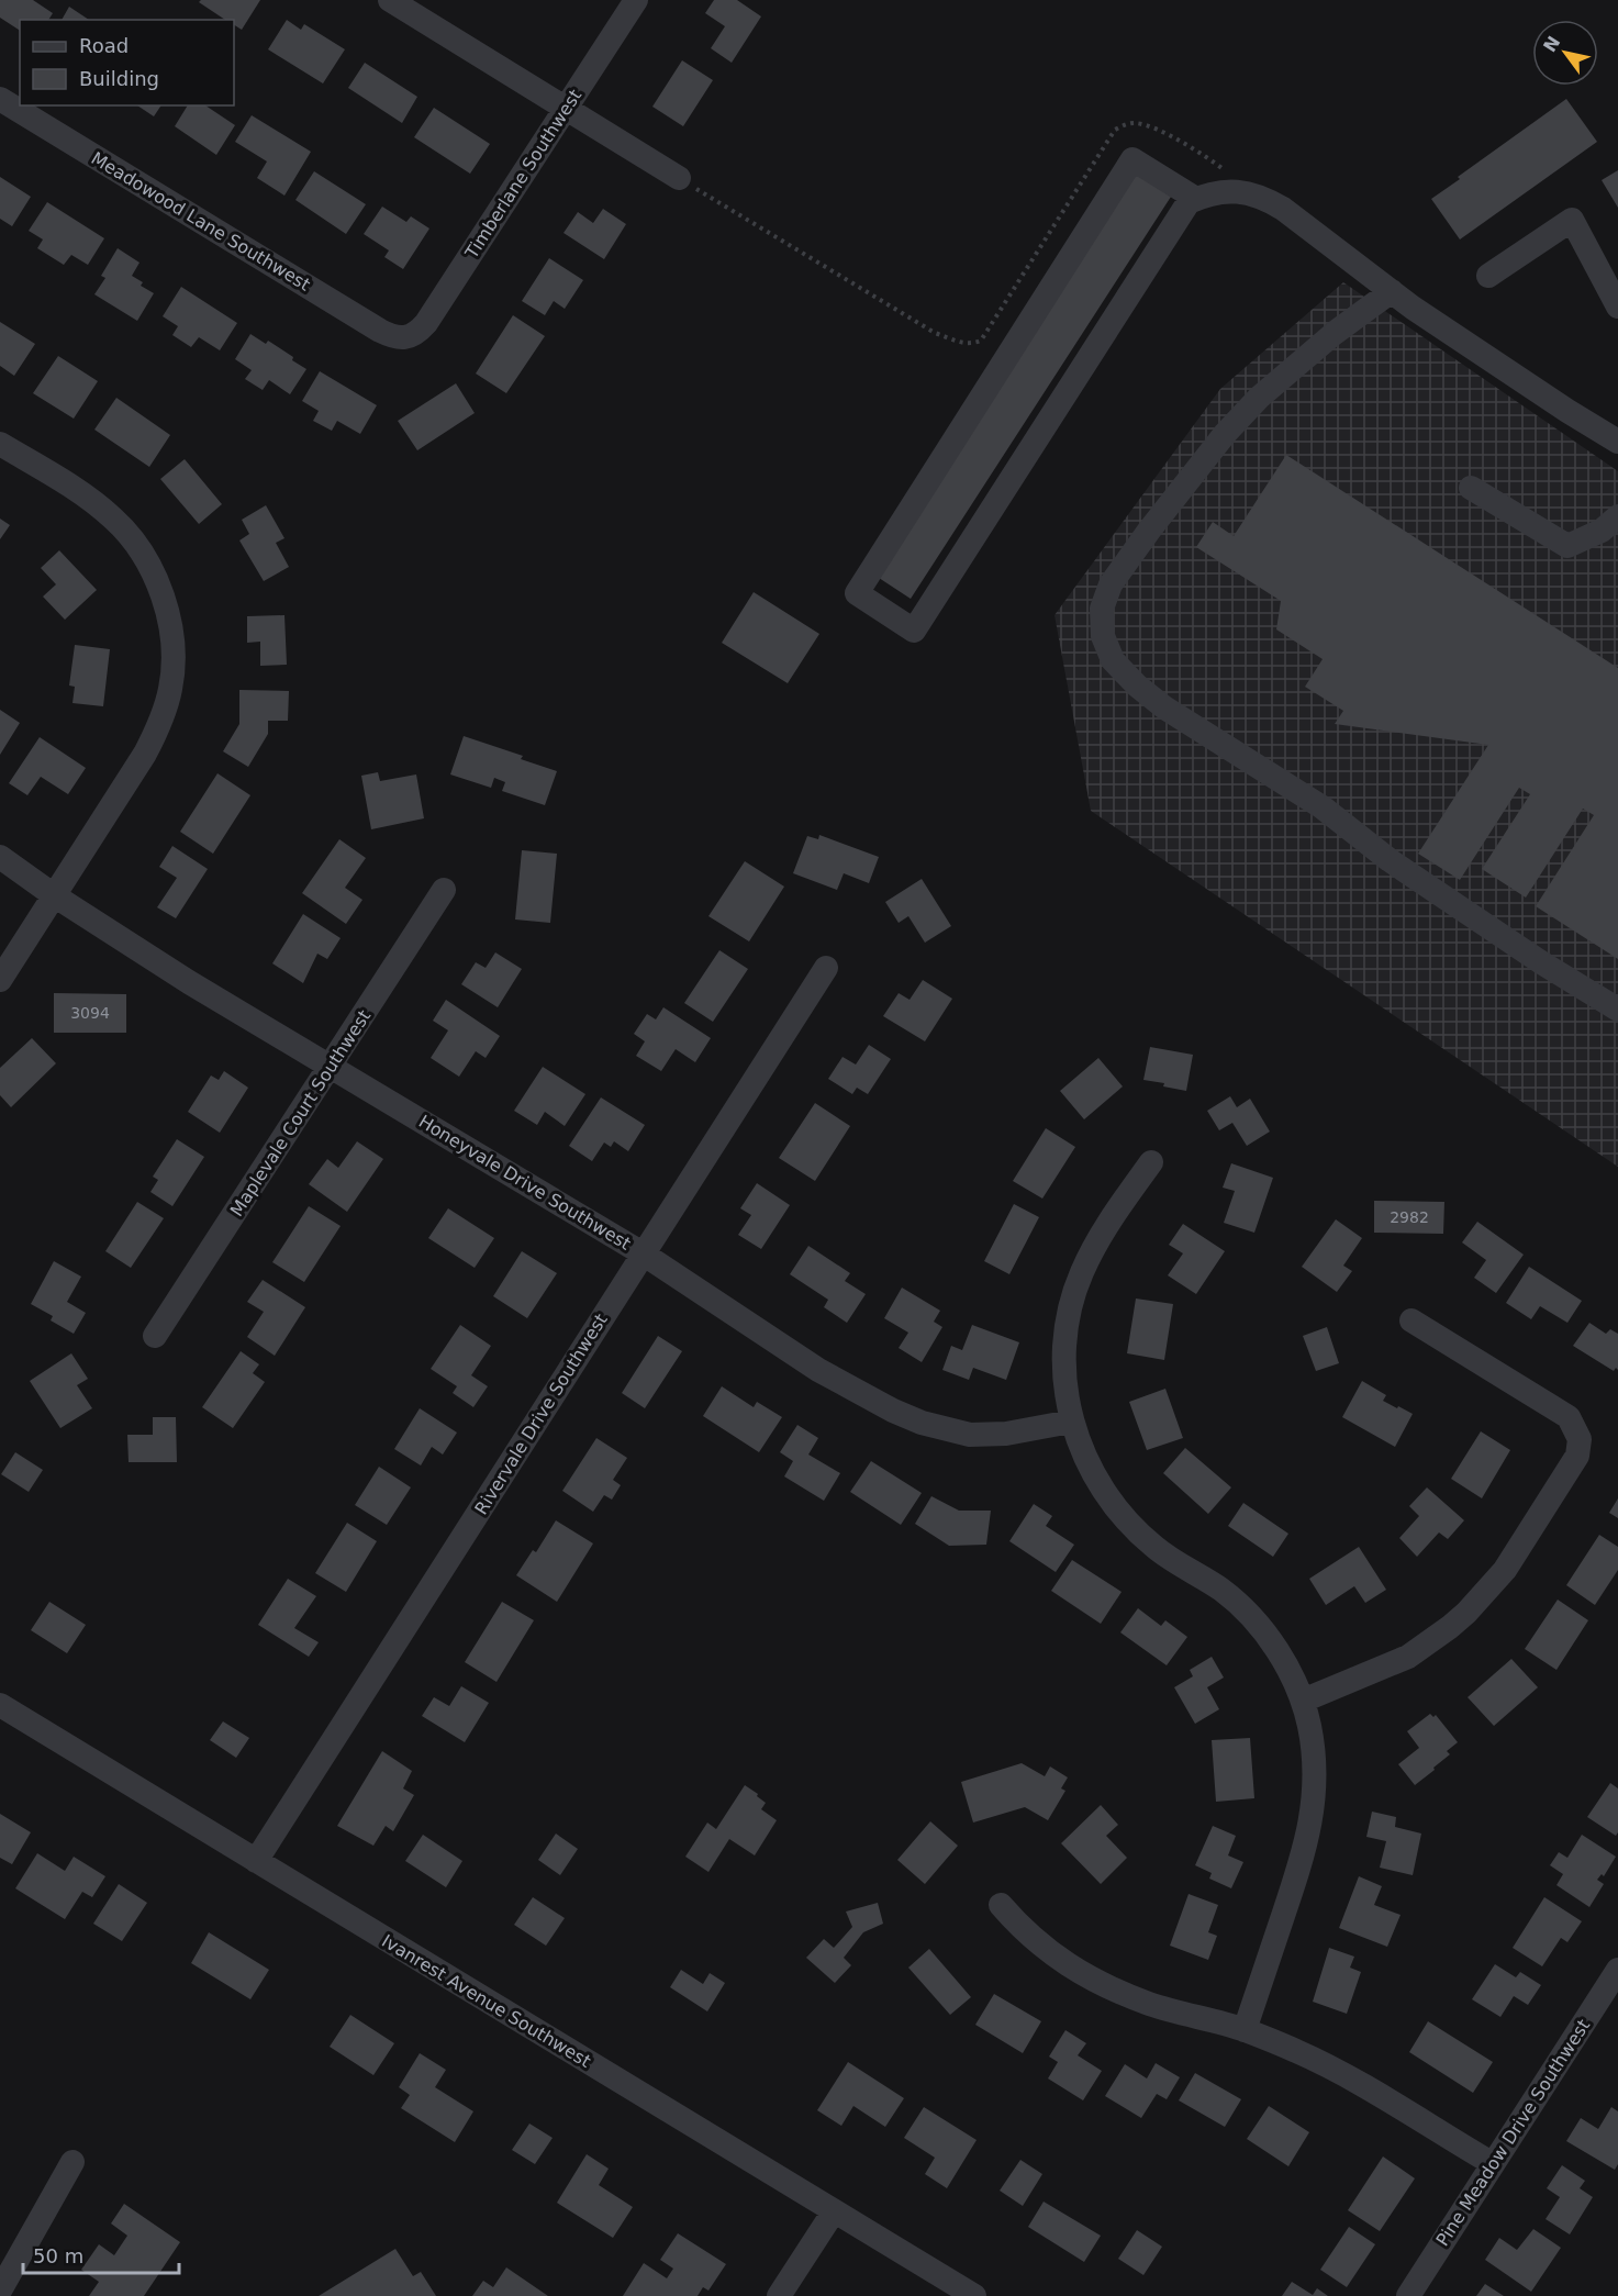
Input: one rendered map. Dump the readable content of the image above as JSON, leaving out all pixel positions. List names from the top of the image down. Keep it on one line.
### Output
{"streets":{"street":["Timberlane Southwest","Meadowood Lane Southwest","Maplevale Court Southwest","Honeyvale Drive Southwest","Rivervale Drive Southwest","Ivanrest Avenue Southwest","Pine Meadow Drive Southwest"]},"crossings":[["Timberlane Southwest","Meadowood Lane Southwest"],["Maplevale Court Southwest","Honeyvale Drive Southwest"],["Honeyvale Drive Southwest","Rivervale Drive Southwest"],["Rivervale Drive Southwest","Ivanrest Avenue Southwest"]],"house_numbers":["3094","2982"],"legend":["Road","Building"],"scale_bar":"50 m","north":"top left"}
